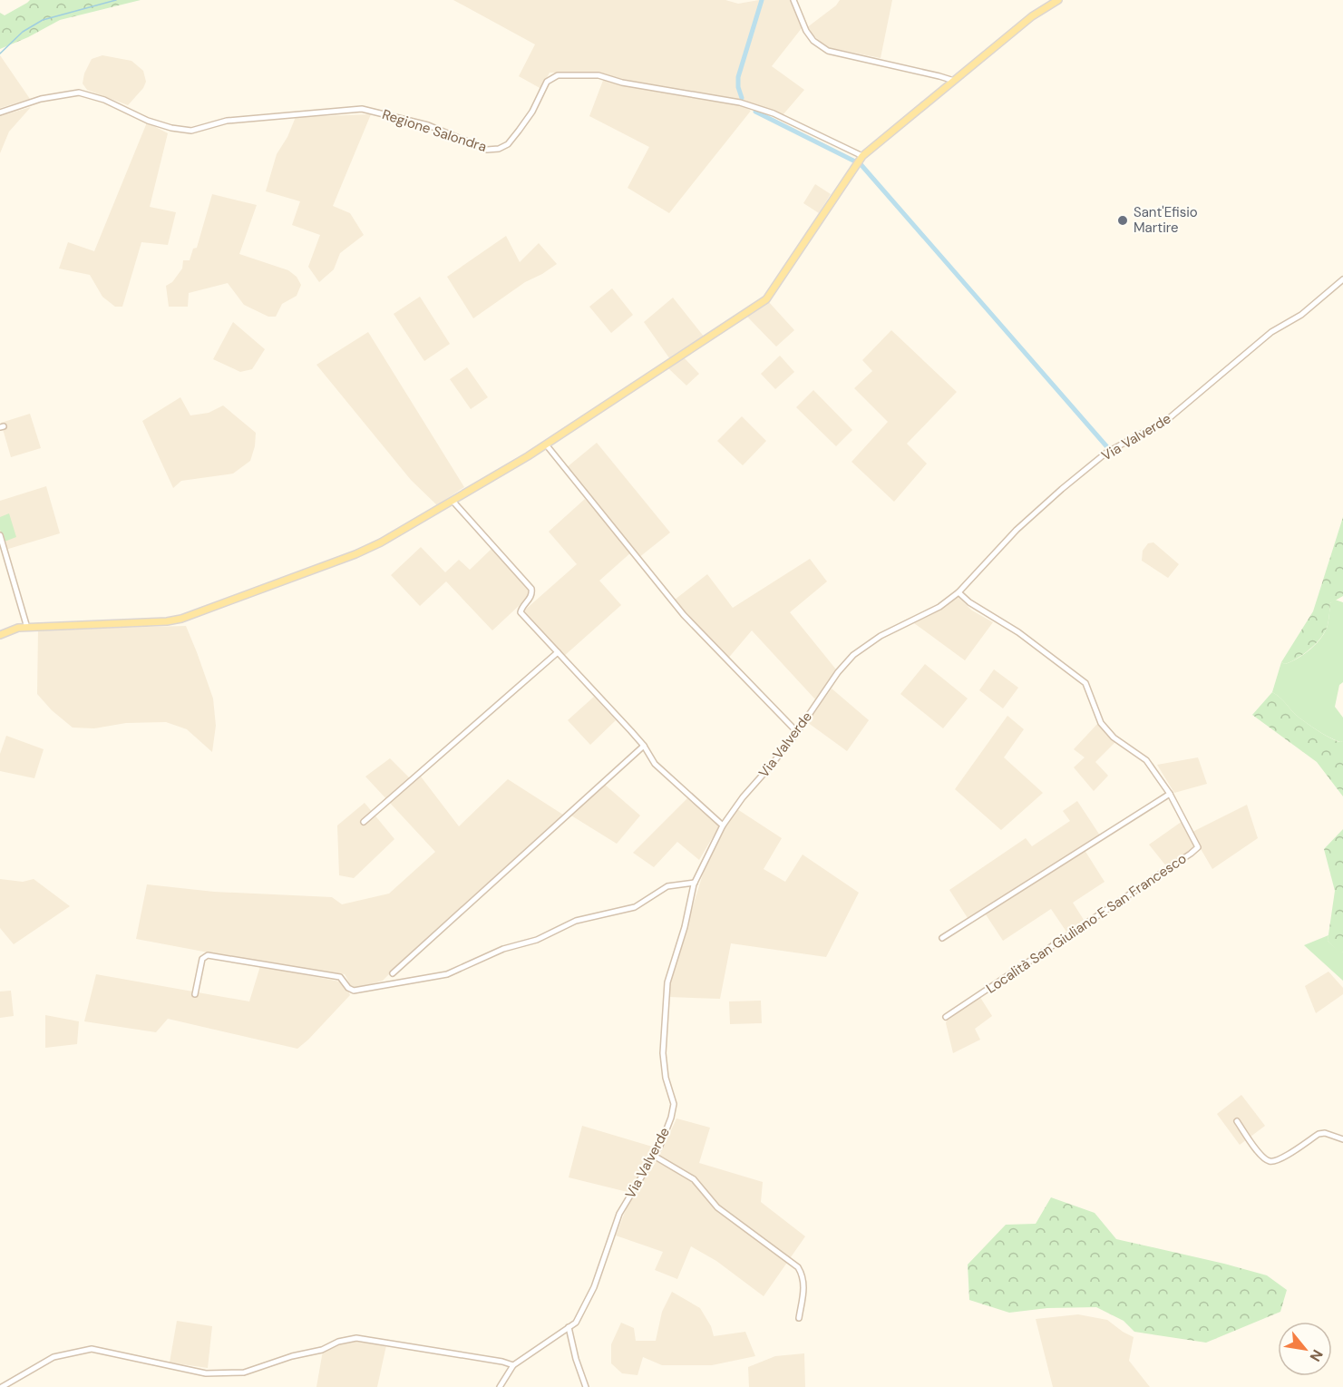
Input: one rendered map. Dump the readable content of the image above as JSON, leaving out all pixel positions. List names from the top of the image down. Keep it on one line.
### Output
{"streets":{"street":["Regione Salondra","Via Valverde","Località San Giuliano E San Francesco"]},"crossings":[["Via Valverde","Località San Giuliano E San Francesco"]],"places":["Sant'Efisio Martire"],"north":"bottom right"}
